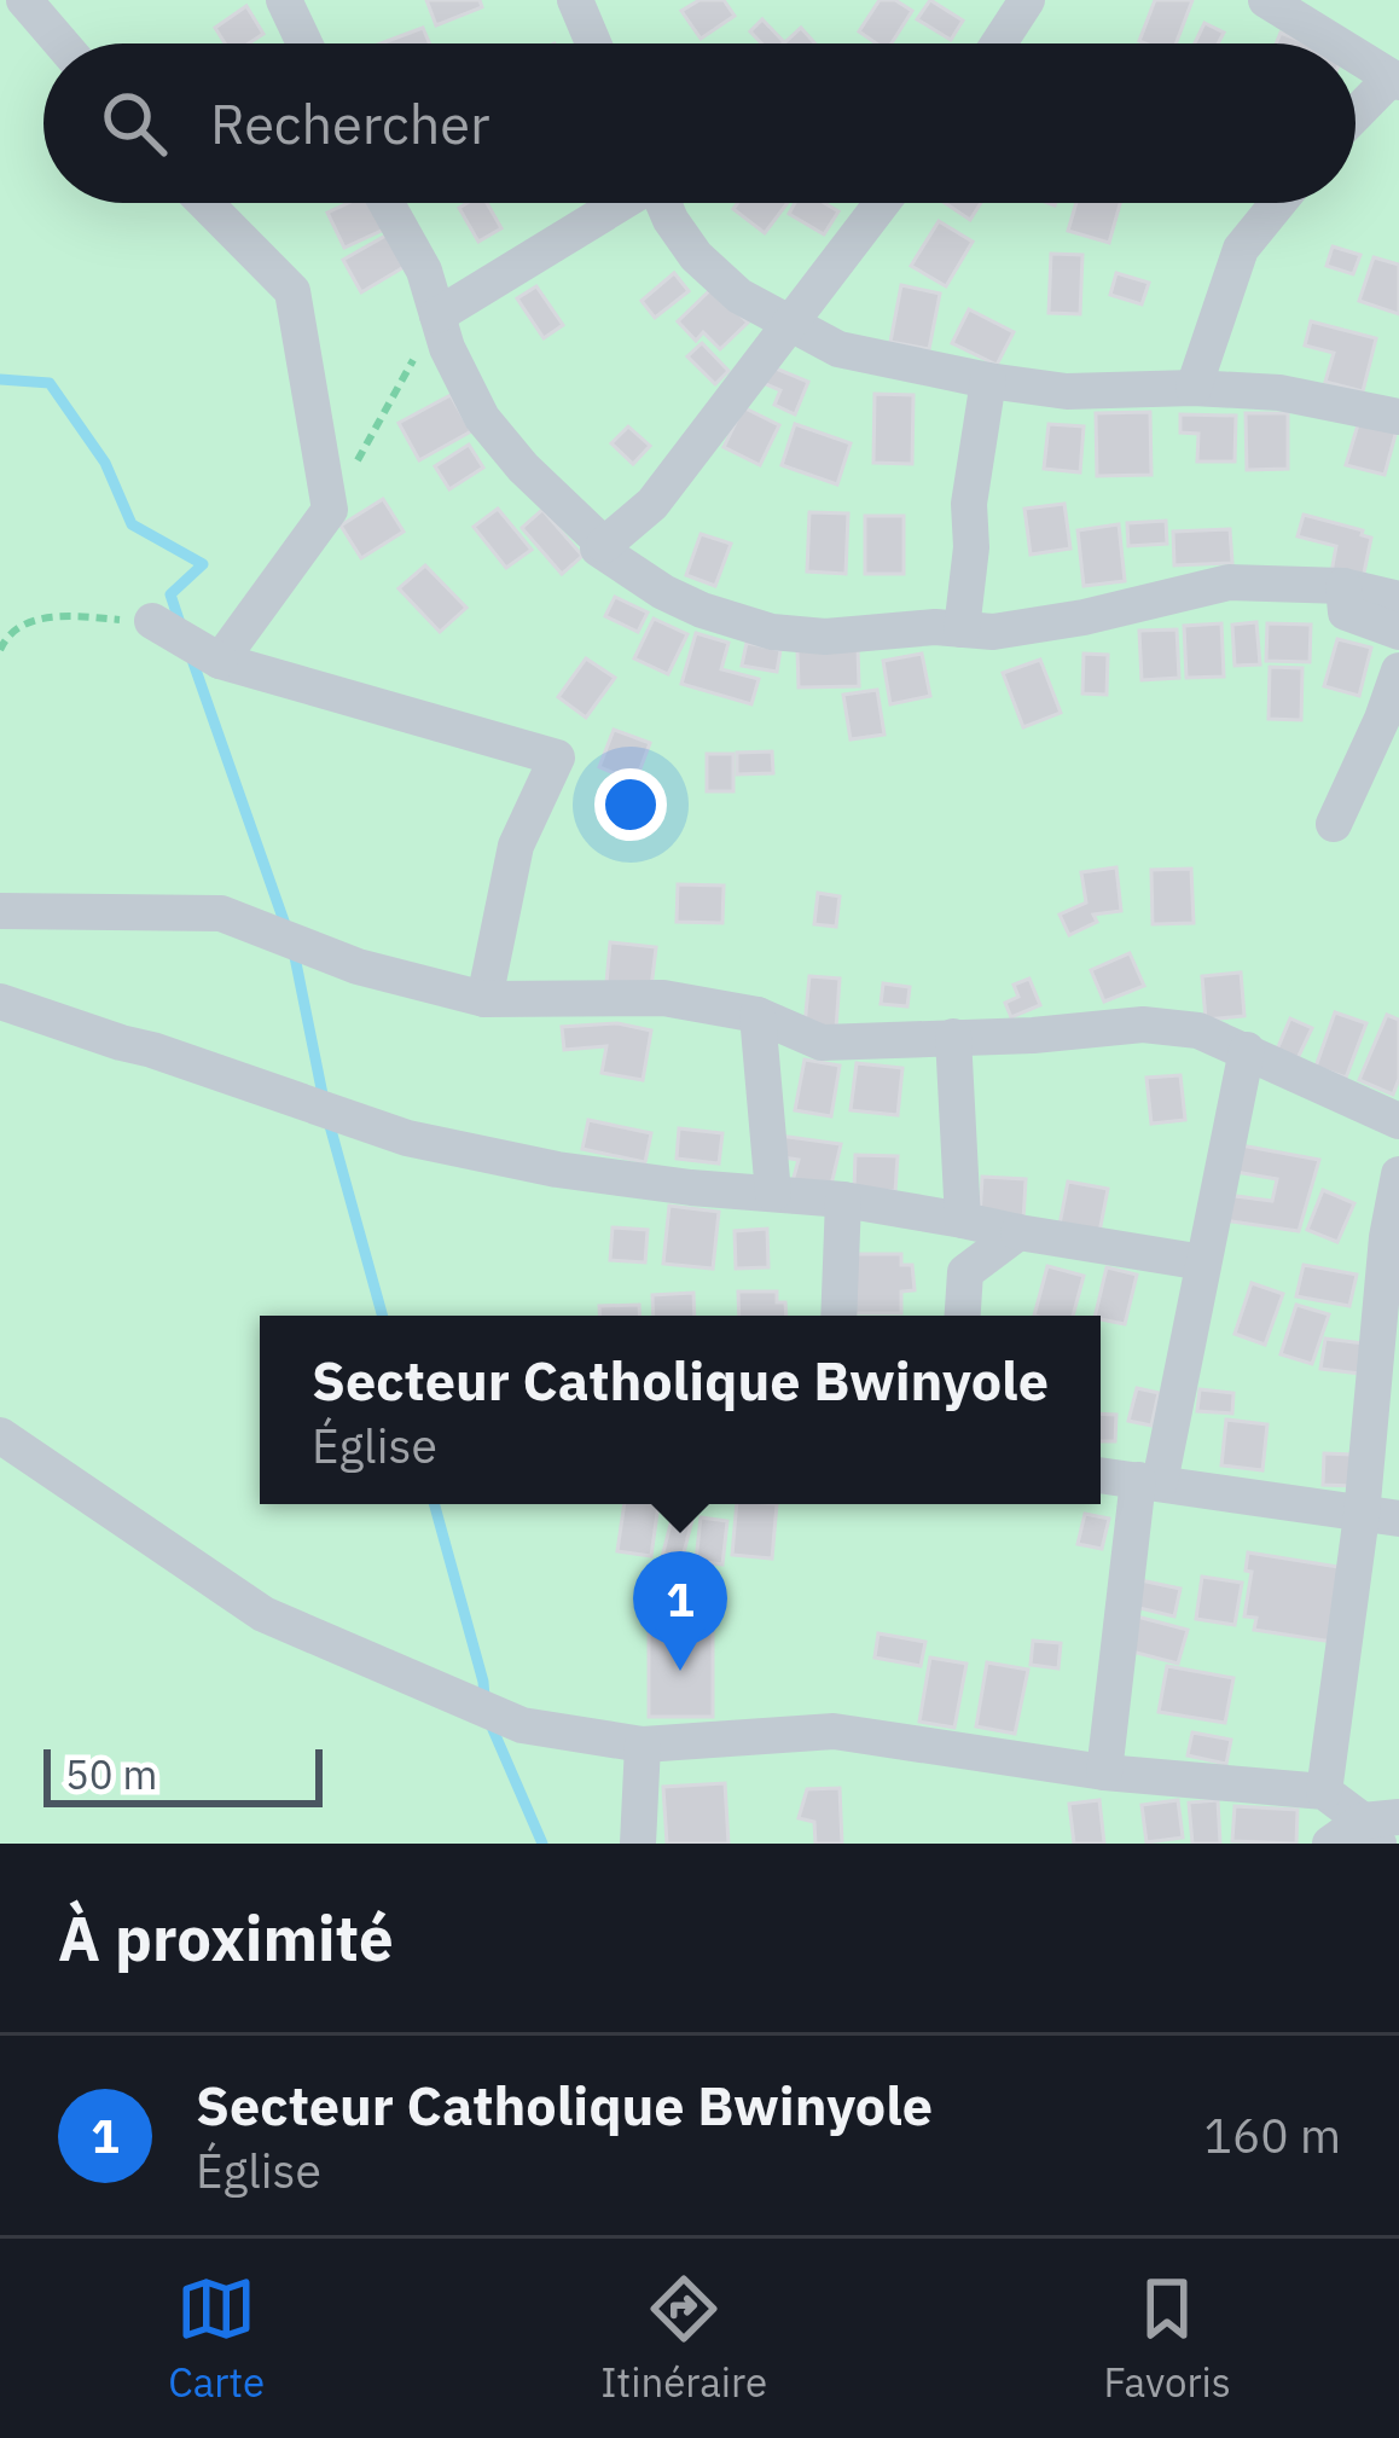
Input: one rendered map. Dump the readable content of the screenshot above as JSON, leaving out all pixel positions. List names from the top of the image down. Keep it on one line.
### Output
{"scale_bar":"50 m","page":{"search":"Rechercher","popup":["Secteur Catholique Bwinyole","Église"],"pins":"1","scale":"50 m","heading":"À proximité","list":[{"mark":"1","name":"Secteur Catholique Bwinyole","note":"Église","value":"160 m"}],"nav":["Carte","Itinéraire","Favoris"]}}
